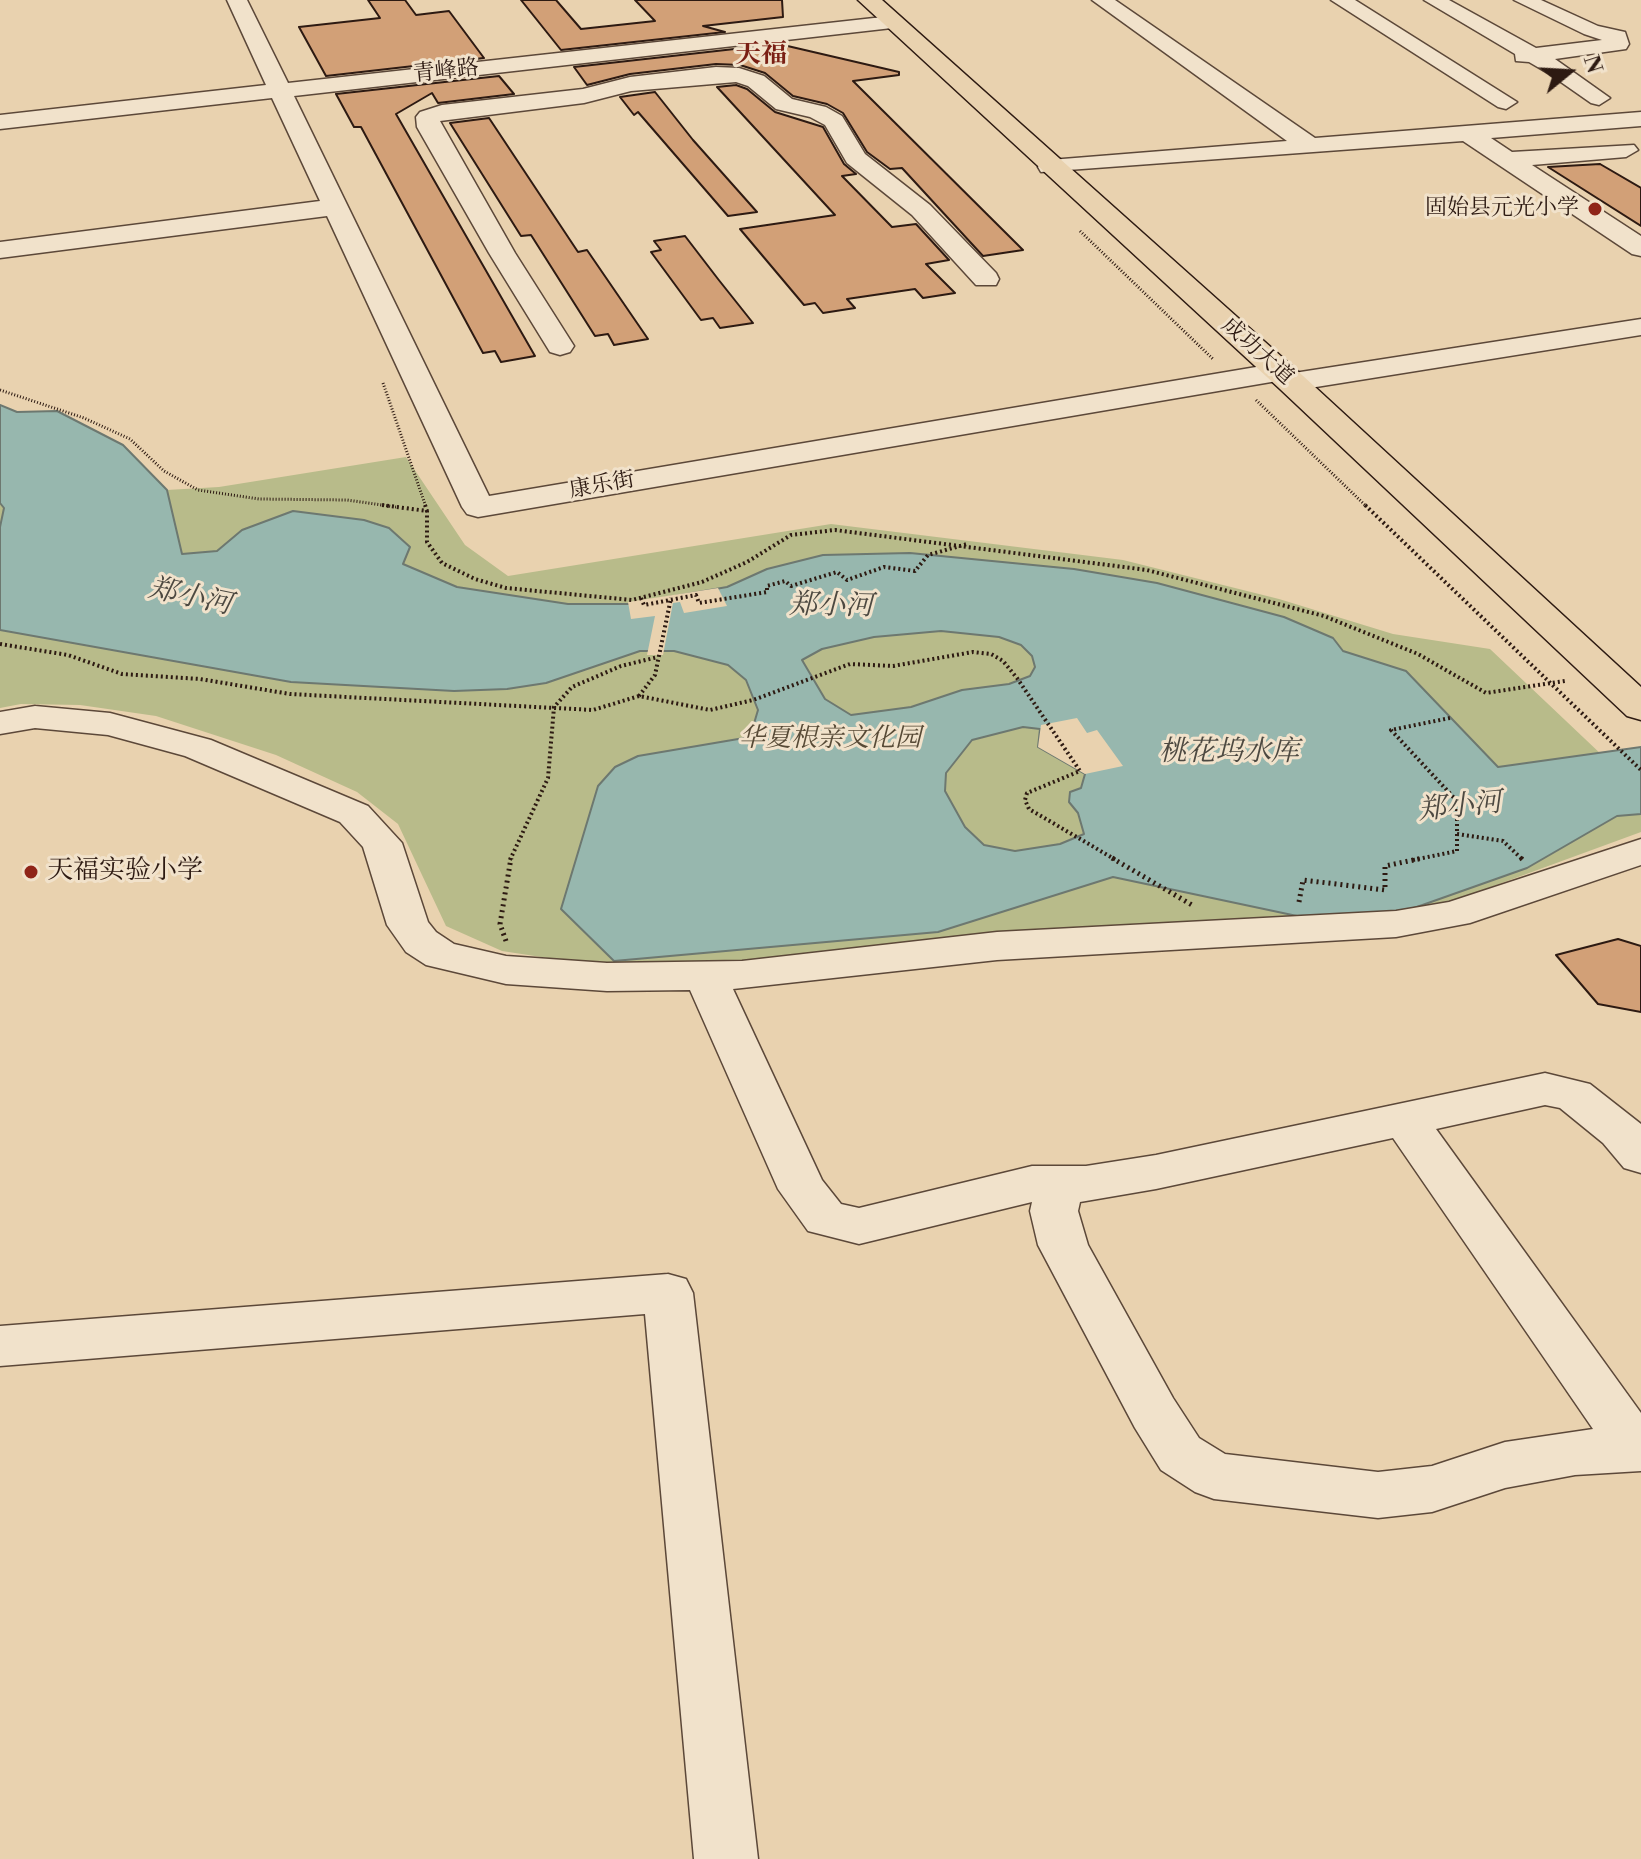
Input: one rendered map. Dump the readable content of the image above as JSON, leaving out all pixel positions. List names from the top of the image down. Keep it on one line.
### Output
{"streets":{"main road":["成功大道"],"street":["青峰路","康乐街"]},"crossings":[["青峰路","成功大道"],["青峰路","康乐街"],["成功大道","康乐街"]],"districts":["天福"],"water":["郑小河","桃花坞水库"],"parks":["华夏根亲文化园"],"places":["固始县元光小学","天福实验小学"],"north":"right"}
